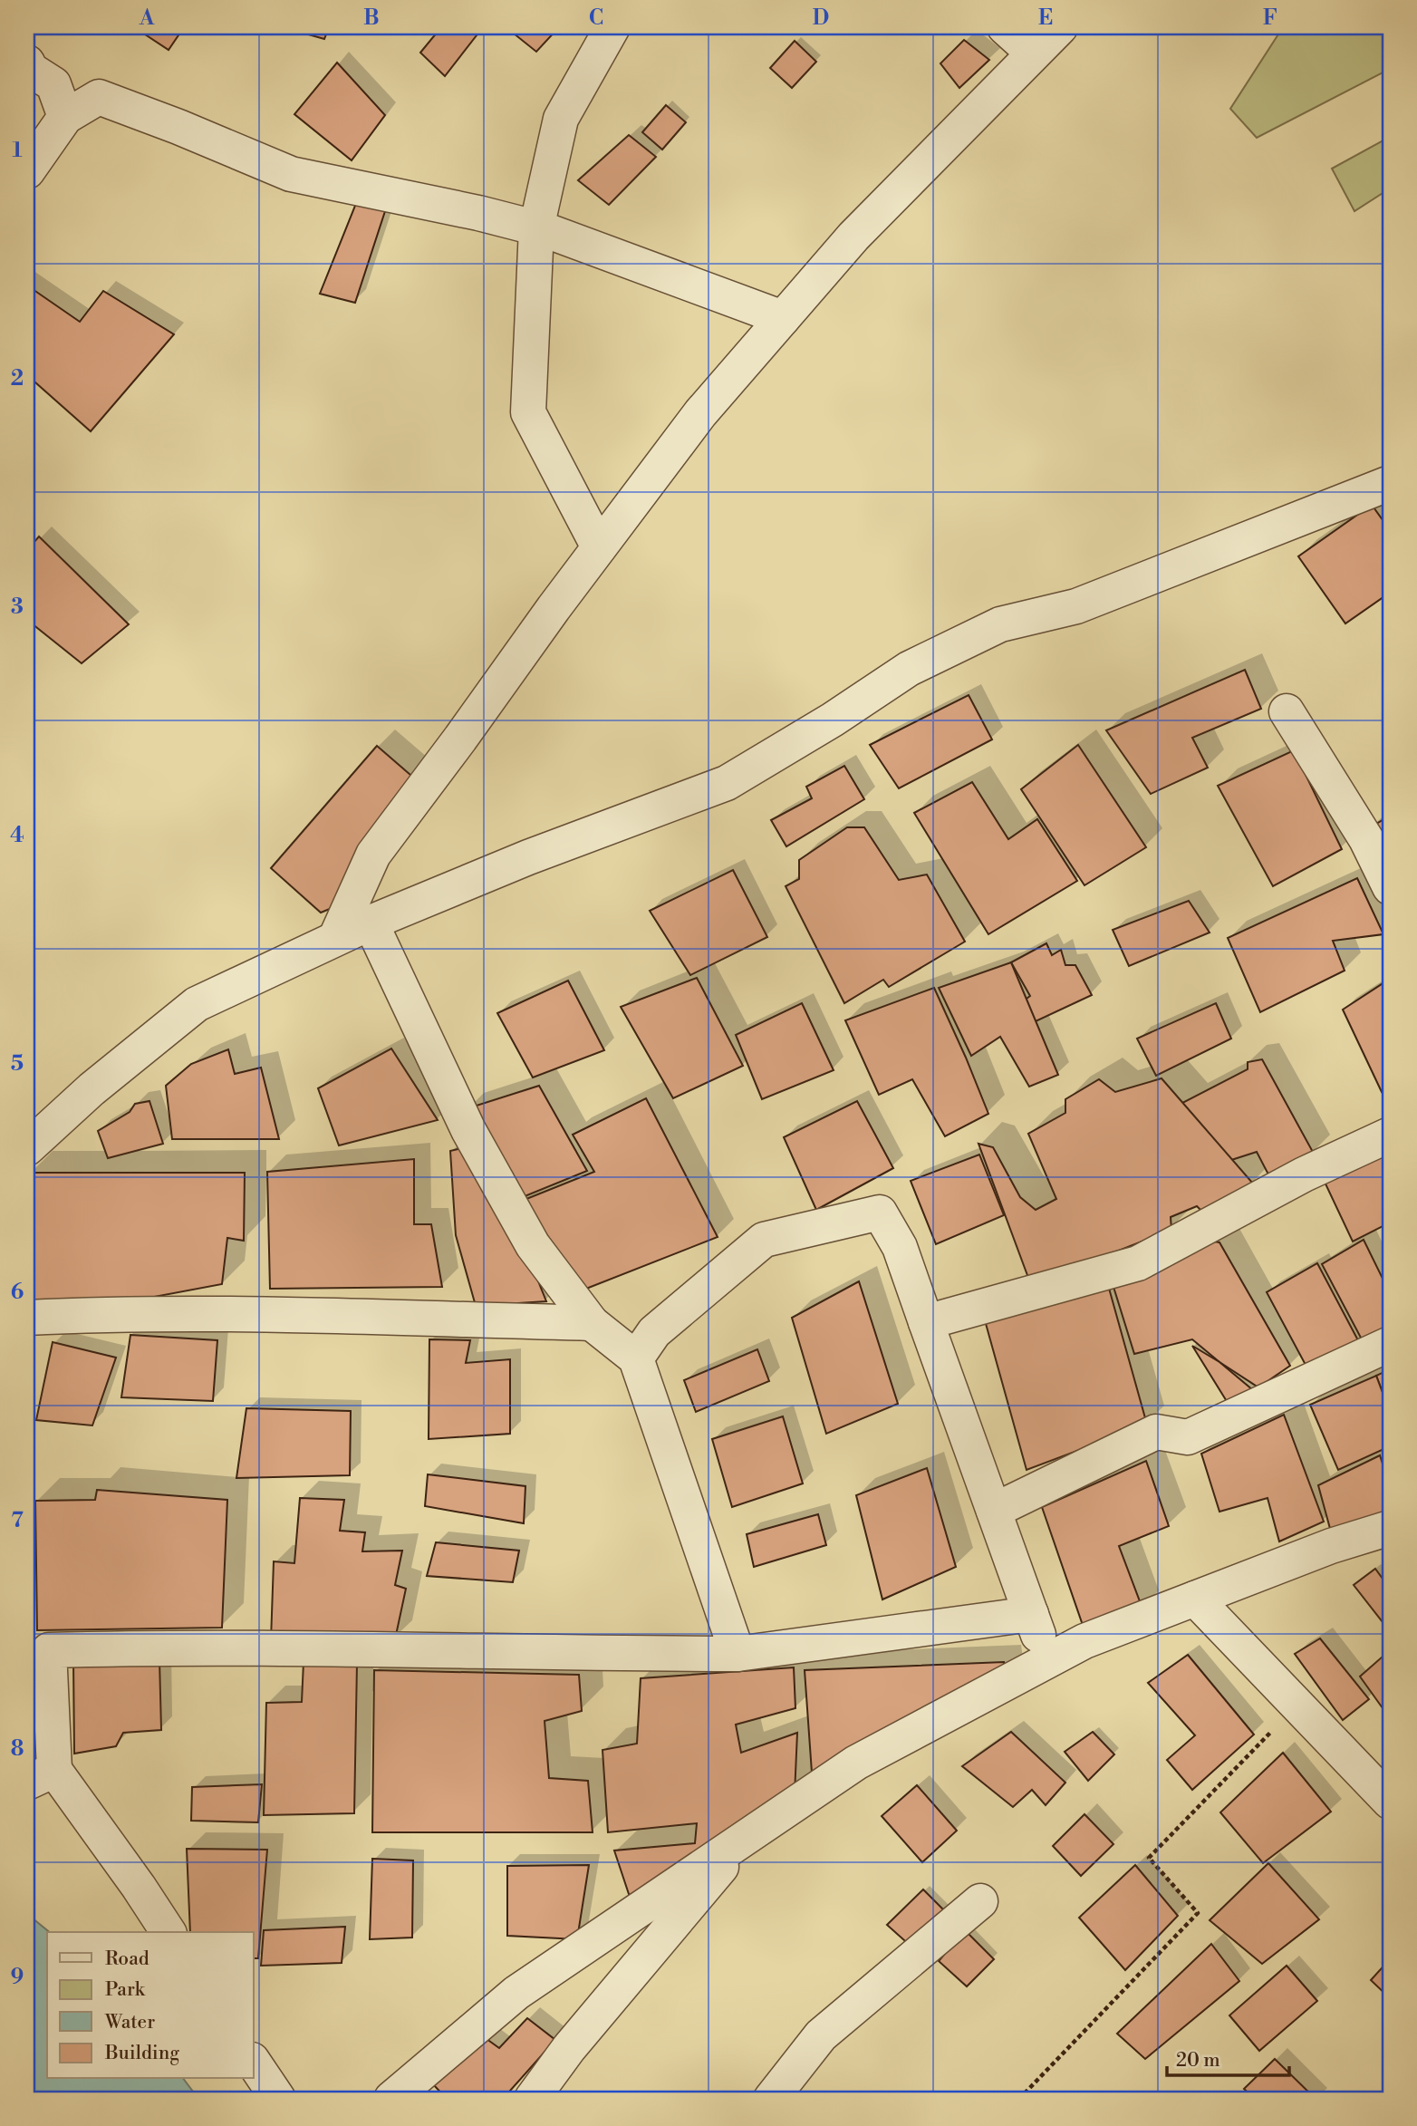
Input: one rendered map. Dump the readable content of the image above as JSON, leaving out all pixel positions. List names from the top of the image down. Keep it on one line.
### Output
{"legend":["Road","Park","Water","Building"],"scale_bar":"20 m","grid":{"columns":["A","B","C","D","E","F"],"rows":["1","2","3","4","5","6","7","8","9"]}}
